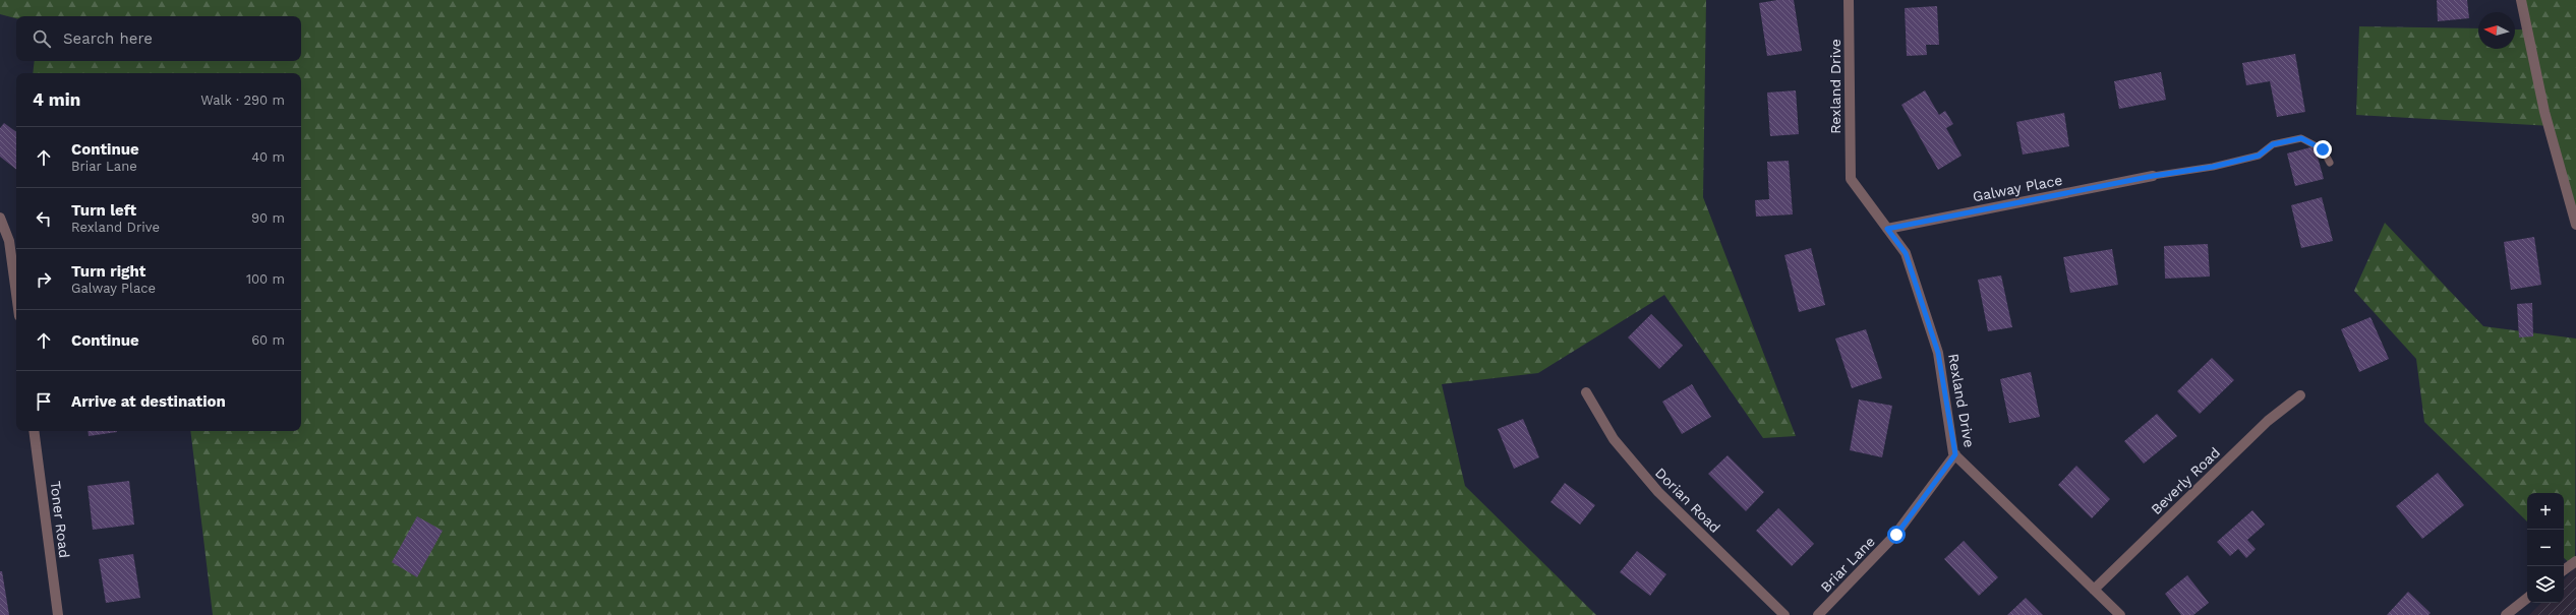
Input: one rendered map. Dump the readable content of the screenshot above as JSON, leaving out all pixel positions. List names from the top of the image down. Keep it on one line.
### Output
{"streets":{"street":["Rexland Drive","Galway Place","Beverly Road","Dorian Road","Toner Road","Briar Lane"]},"crossings":[["Rexland Drive","Galway Place"],["Rexland Drive","Beverly Road"],["Rexland Drive","Briar Lane"]],"north":"left","page":{"search":"Search here","heading":["4 min","Walk · 290 m"],"list":[["Continue","Briar Lane","40 m"],["Turn left","Rexland Drive","90 m"],["Turn right","Galway Place","100 m"],["Continue","60 m"],"Arrive at destination"],"map_buttons":["+","−"]}}
